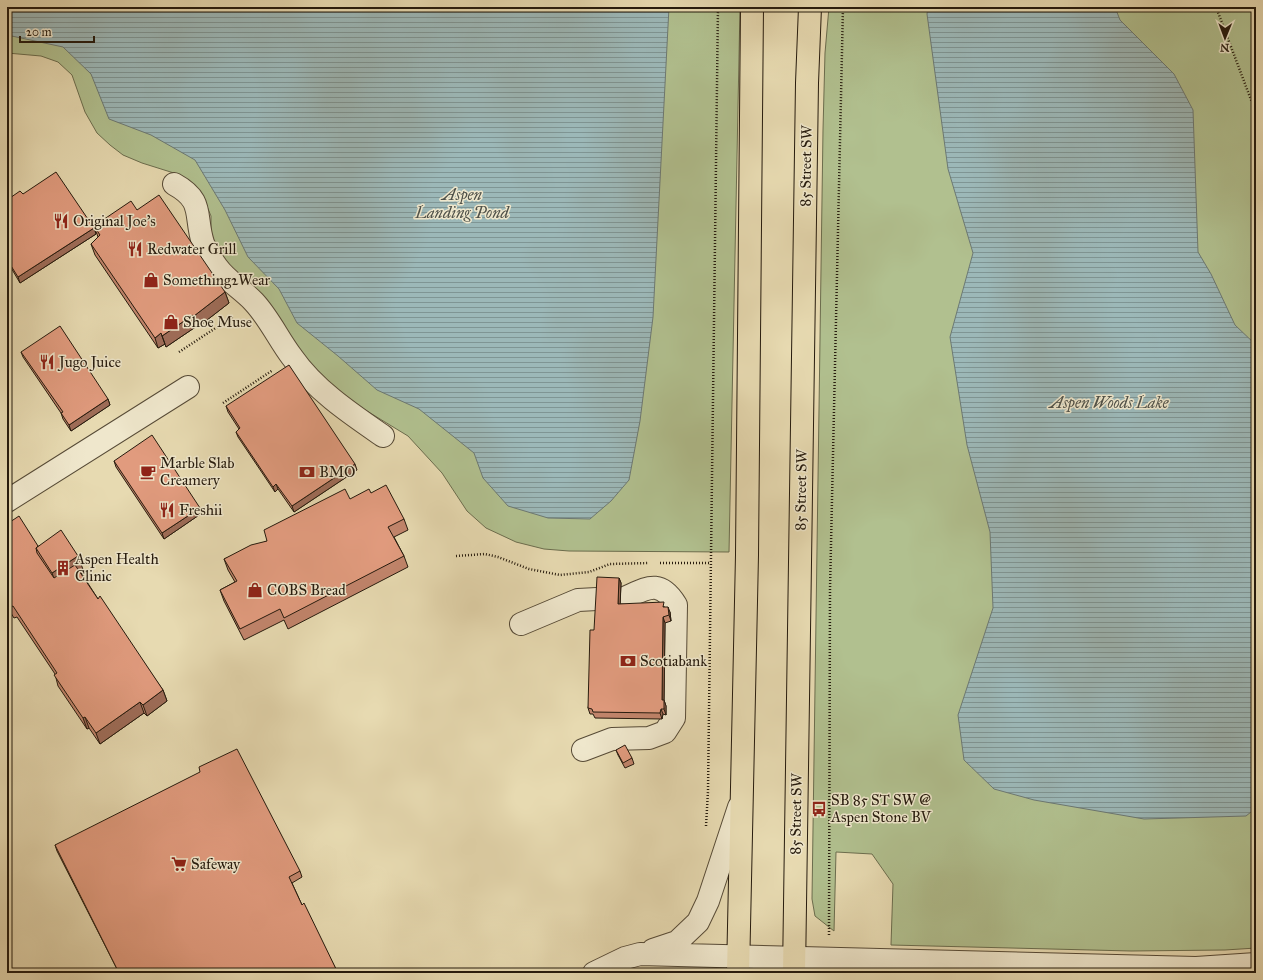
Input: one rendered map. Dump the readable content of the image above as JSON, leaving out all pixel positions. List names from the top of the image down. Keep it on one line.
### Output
{"streets":{"main road":["85 Street SW"]},"water":["Aspen Landing Pond","Aspen Woods Lake"],"places":{"restaurant":["Original Joe's","Redwater Grill","Jugo Juice","Freshii"],"shop":["Something2Wear","Shoe Muse","COBS Bread"],"cafe":["Marble Slab Creamery"],"bank":["BMO","Scotiabank"],"building":["Aspen Health Clinic"],"bus stop":["SB 85 ST SW @ Aspen Stone BV"],"supermarket":["Safeway"]},"scale_bar":"20 m","north":"bottom"}
